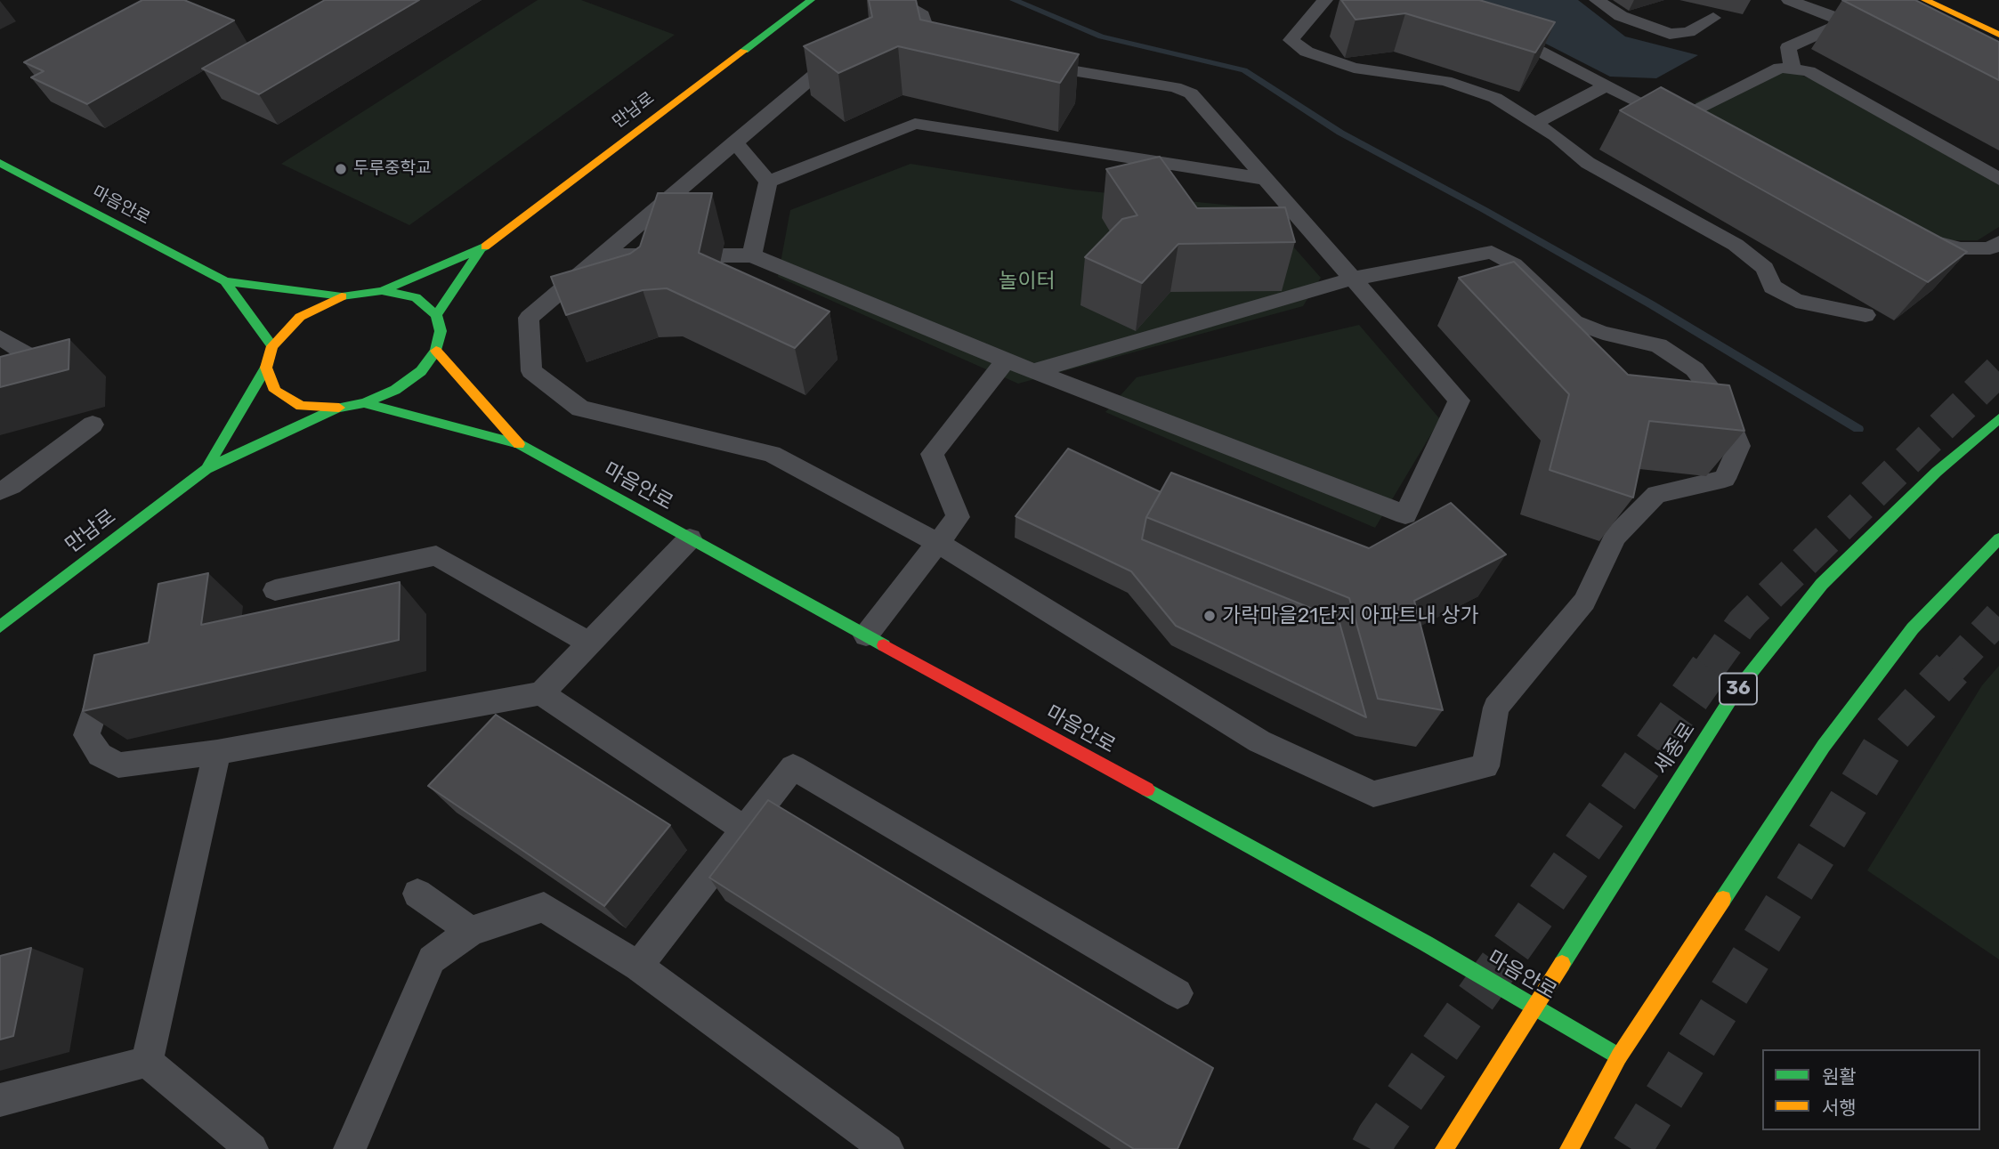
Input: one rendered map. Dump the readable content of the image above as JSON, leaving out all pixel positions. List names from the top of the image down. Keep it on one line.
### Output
{"streets":{"street":["만남로","마음안로","36","세종로"]},"crossings":[["마음안로","세종로"]],"parks":["놀이터"],"places":["두루중학교","가락마을21단지 아파트내 상가"],"legend":["원활","서행"]}
